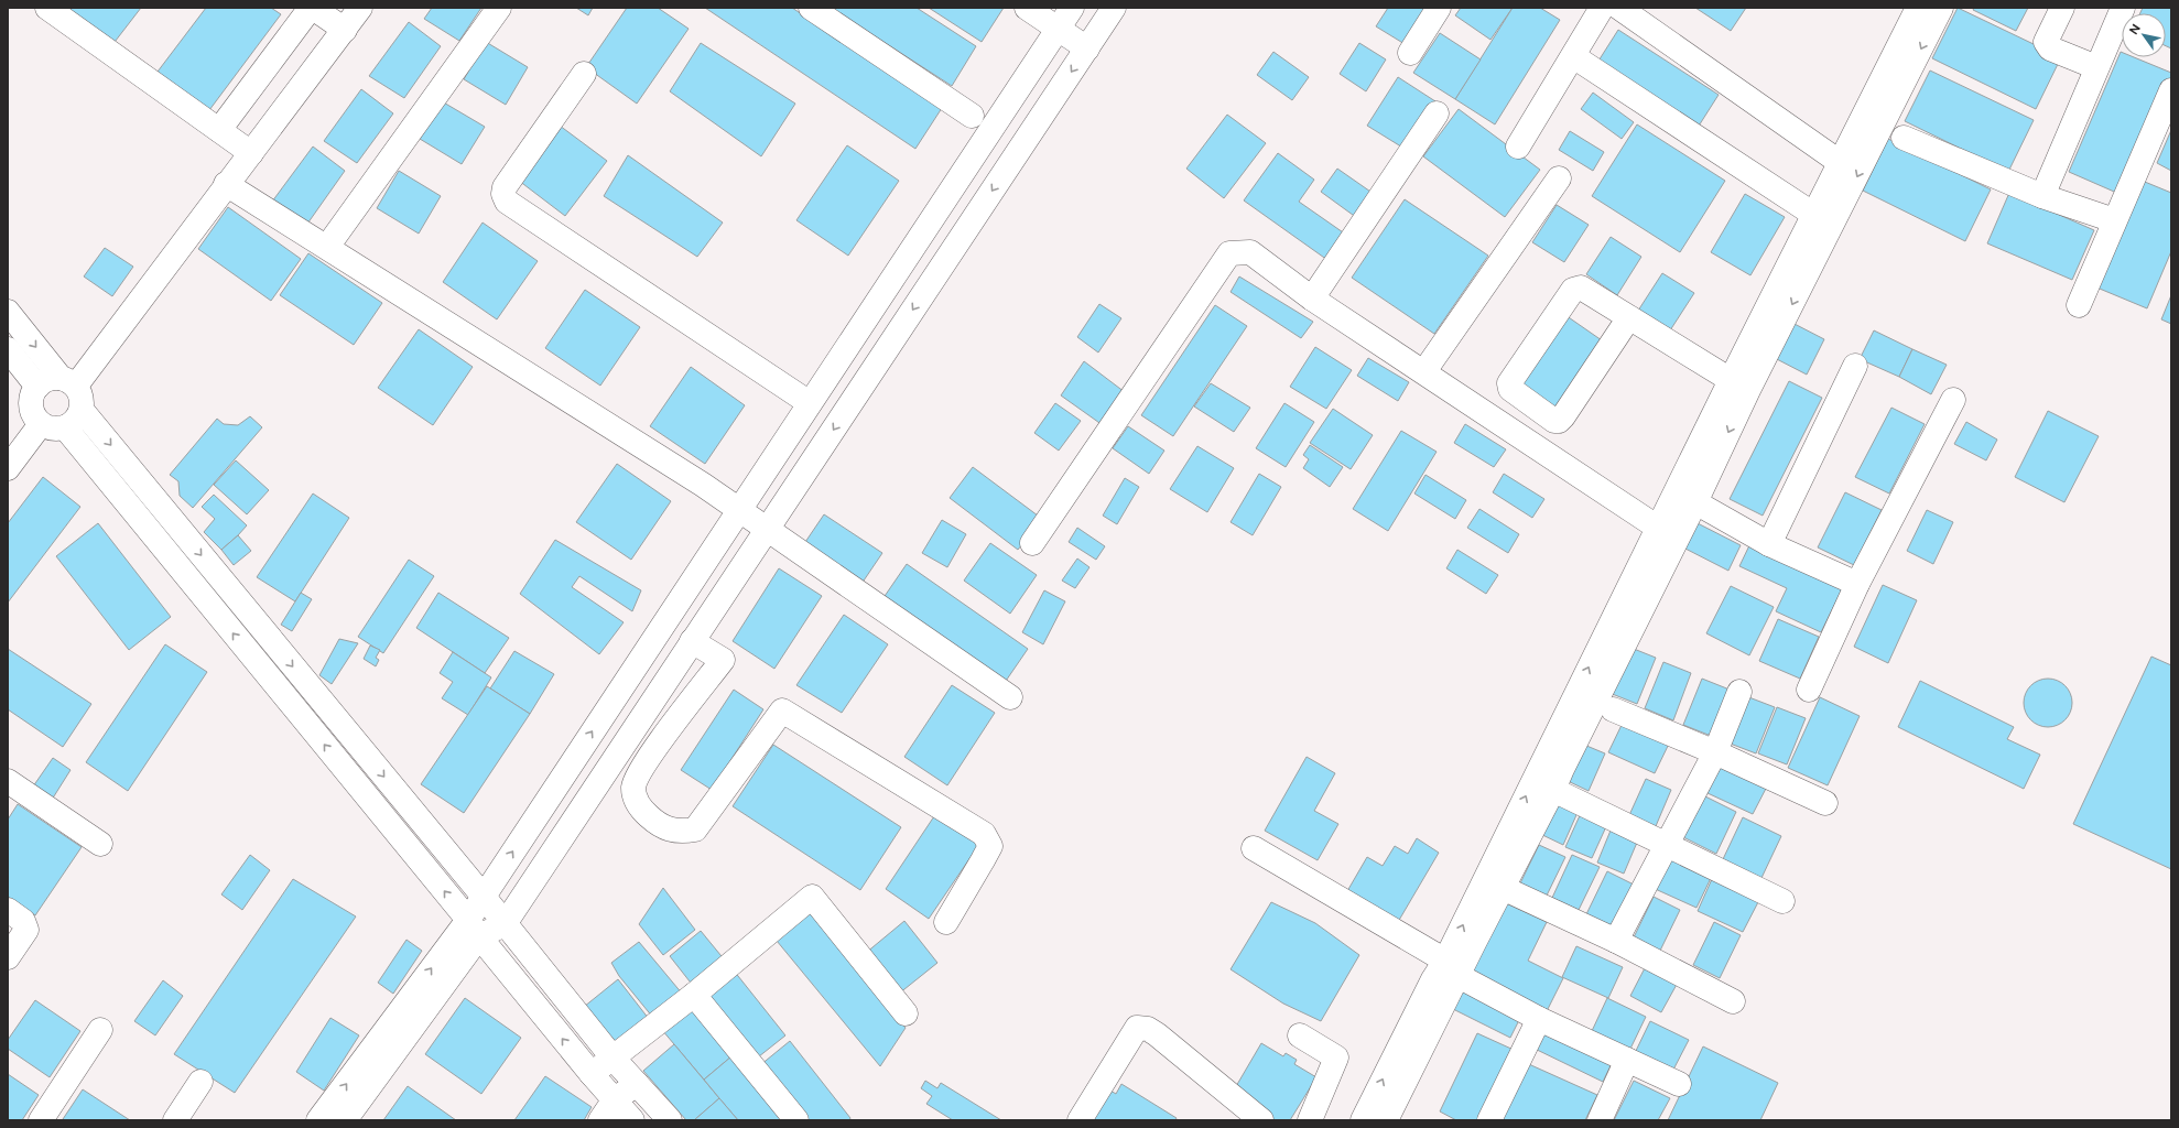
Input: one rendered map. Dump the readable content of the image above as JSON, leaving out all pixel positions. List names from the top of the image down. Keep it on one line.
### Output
{"north":"top left"}
